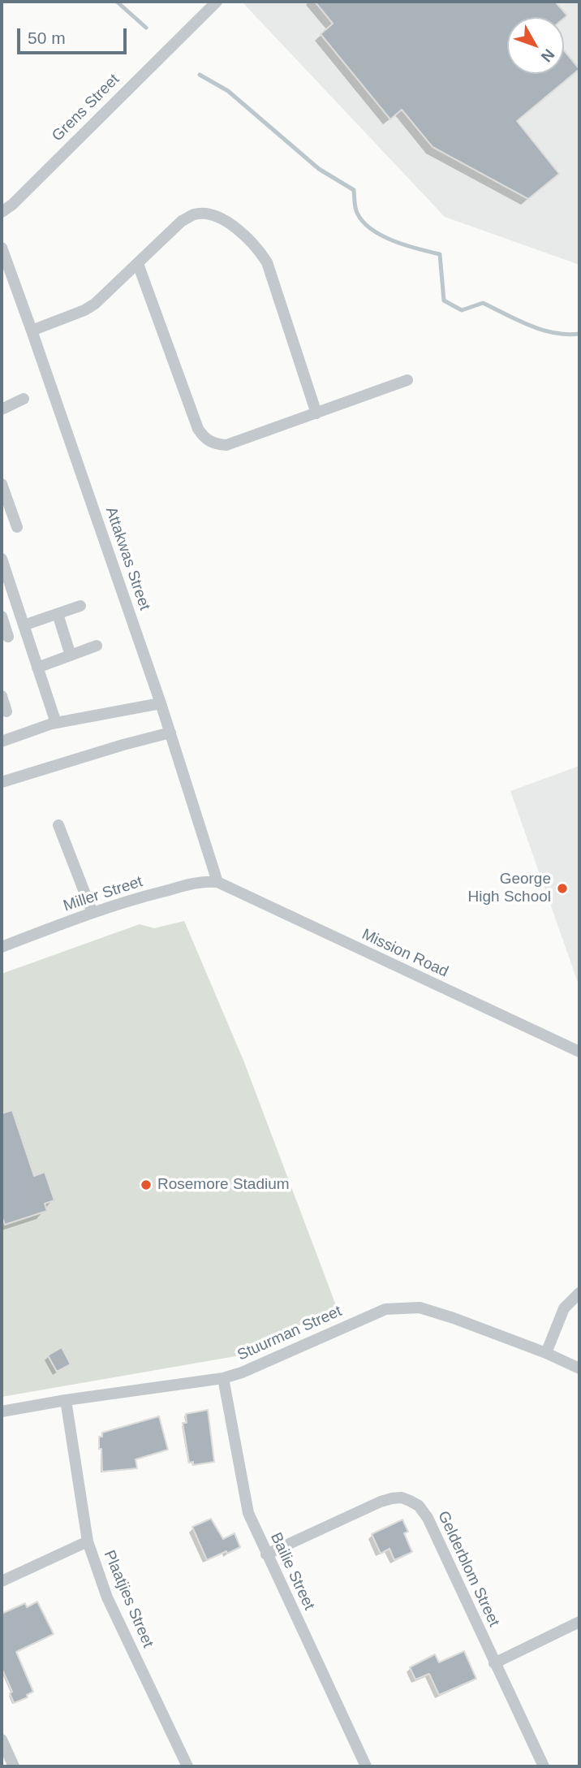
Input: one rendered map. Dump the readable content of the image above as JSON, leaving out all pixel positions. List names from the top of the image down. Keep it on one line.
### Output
{"streets":{"street":["Grens Street","Attakwas Street","Miller Street","Mission Road","Stuurman Street","Gelderblom Street","Bailie Street","Plaatjies Street"]},"crossings":[["Attakwas Street","Miller Street"],["Attakwas Street","Mission Road"],["Miller Street","Mission Road"],["Stuurman Street","Bailie Street"],["Stuurman Street","Plaatjies Street"],["Gelderblom Street","Bailie Street"]],"places":["George High School","Rosemore Stadium"],"scale_bar":"50 m","north":"bottom right"}
